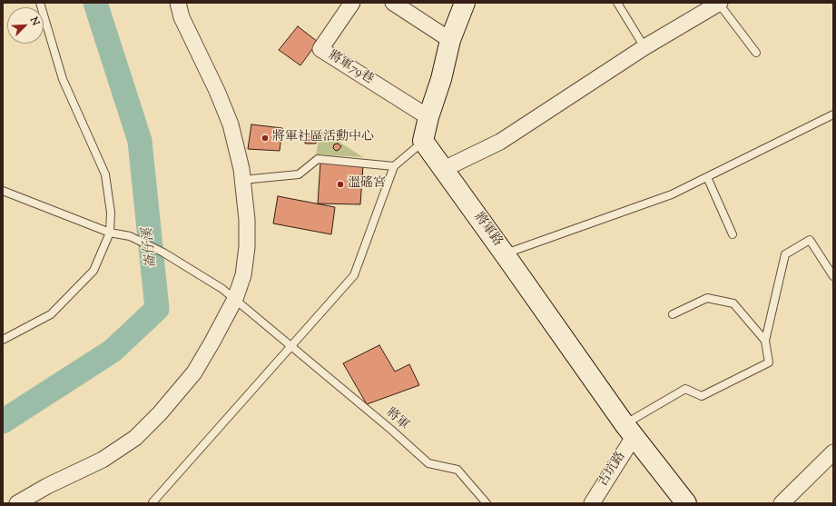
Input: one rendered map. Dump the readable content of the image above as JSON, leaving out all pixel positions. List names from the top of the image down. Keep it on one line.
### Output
{"streets":{"main road":["將軍路"],"street":["將軍79巷","古坑路"],"lane":["將軍"]},"crossings":[["將軍路","古坑路"]],"water":["崙仔溪"],"places":["將軍社區活動中心","溫磘宮"],"north":"top right"}
